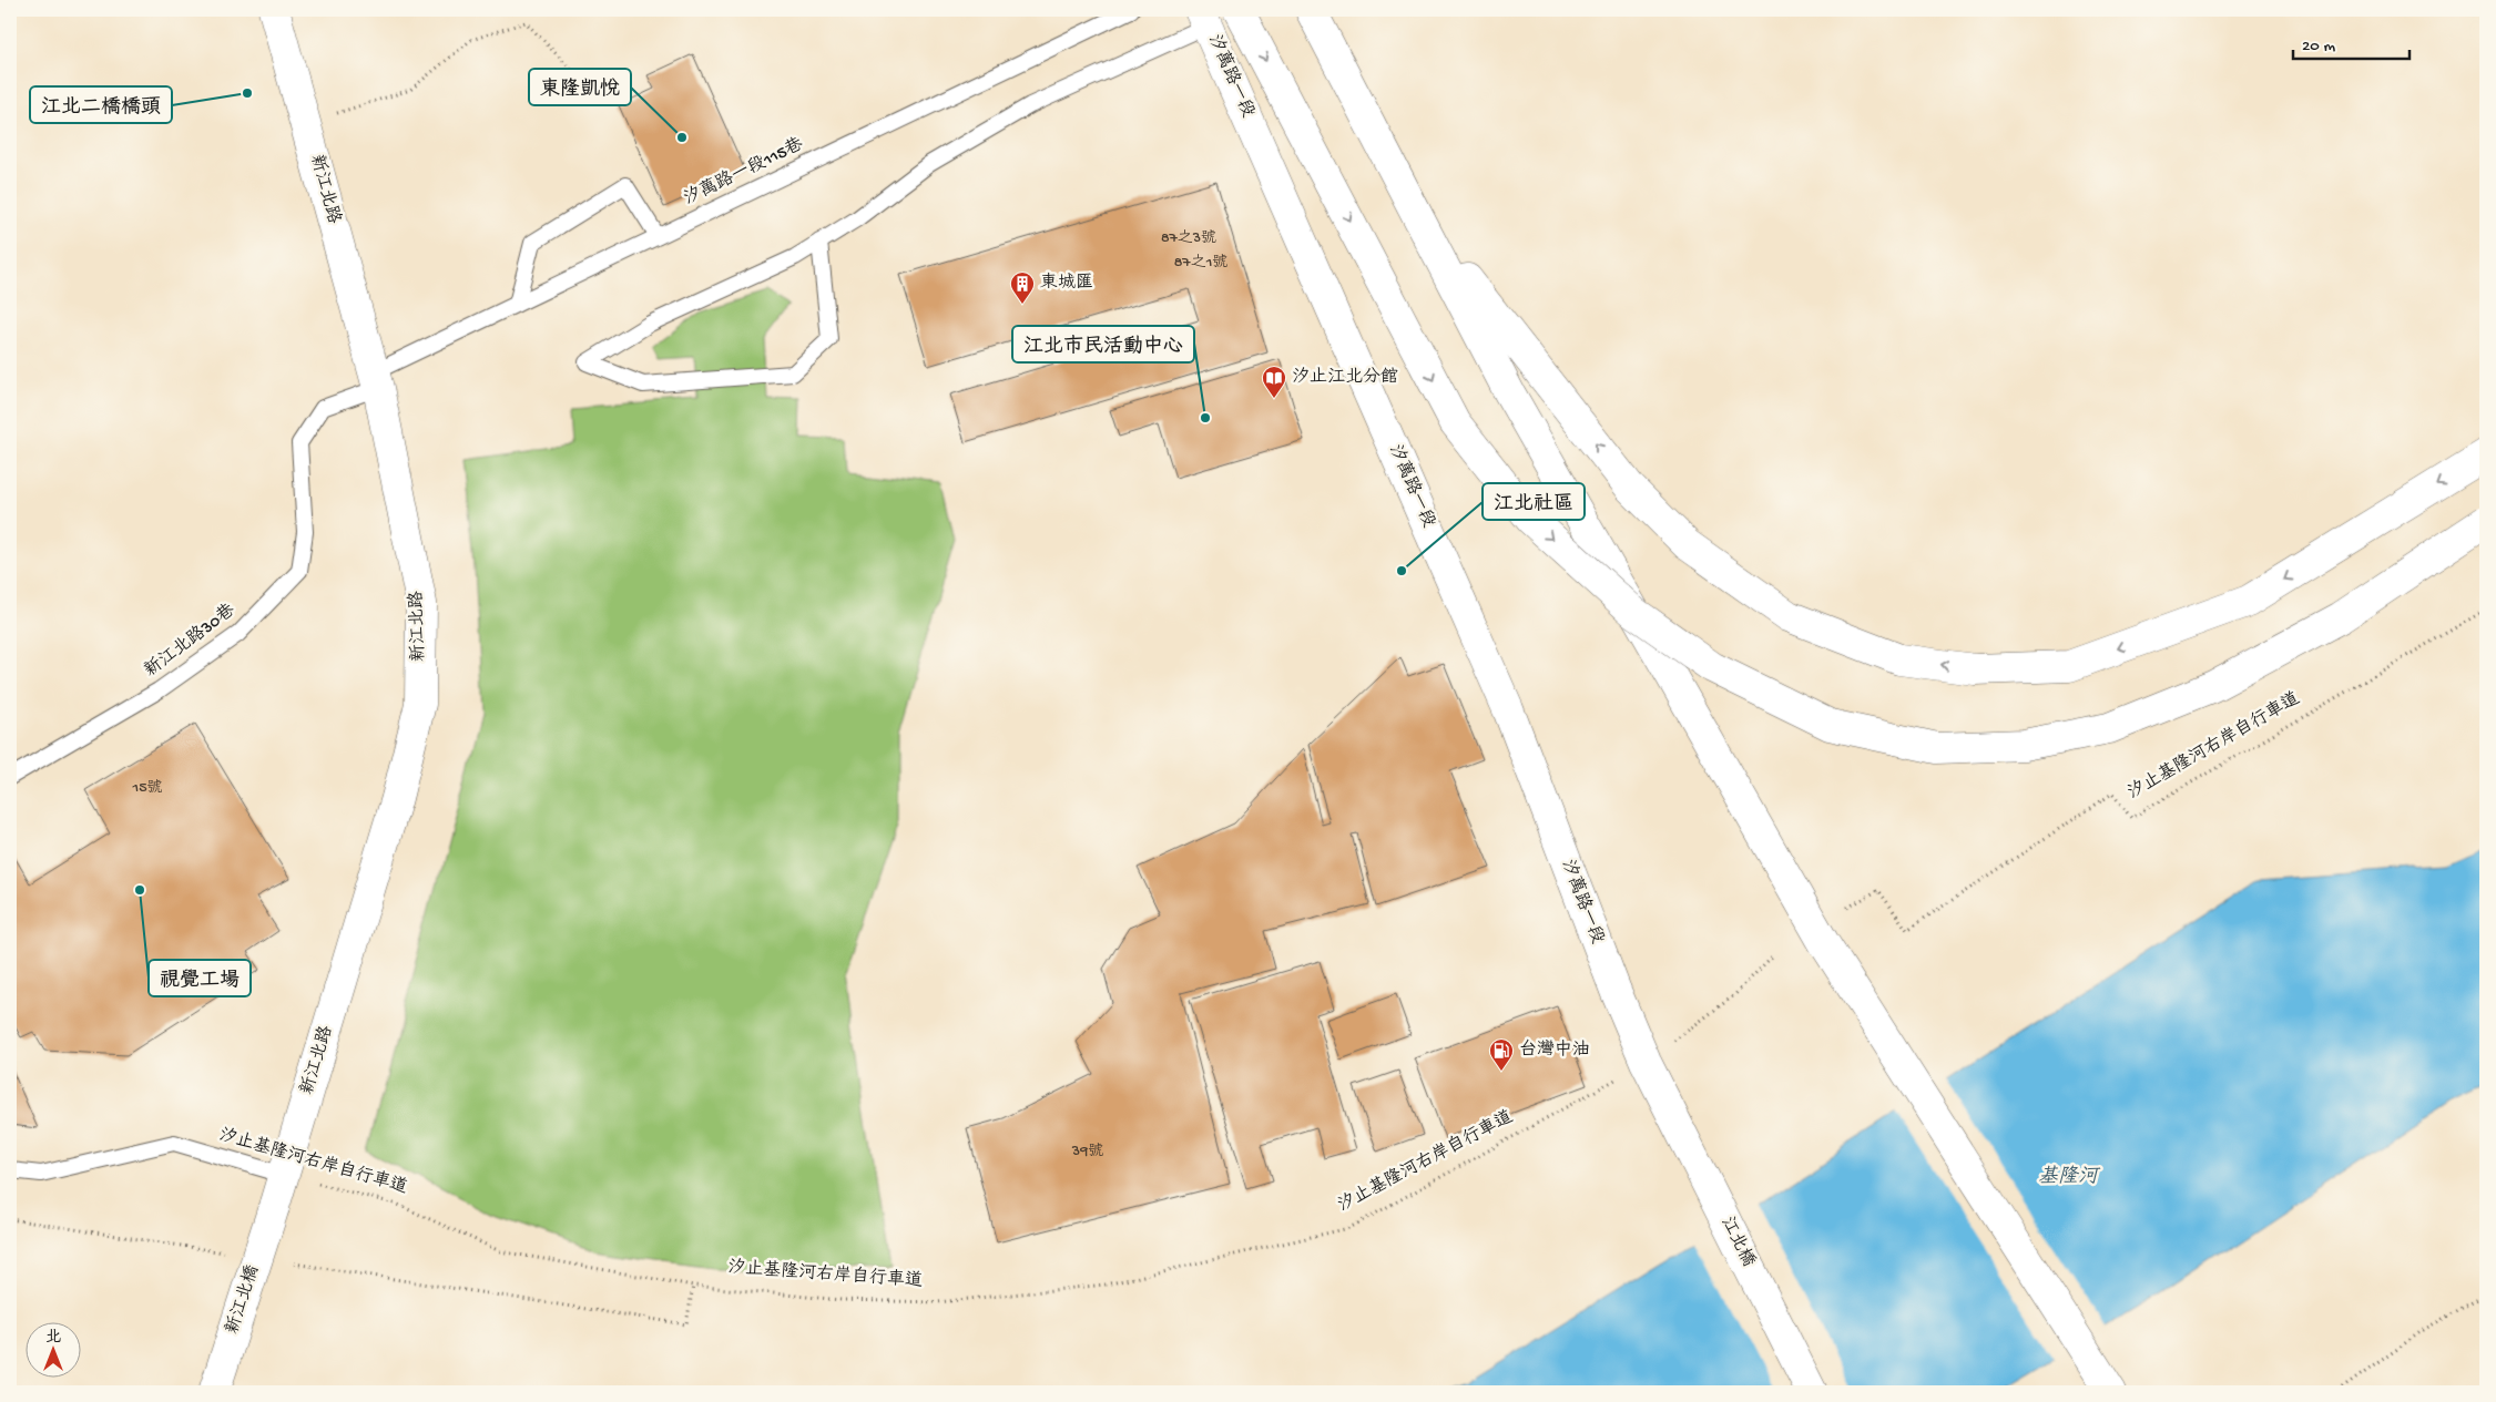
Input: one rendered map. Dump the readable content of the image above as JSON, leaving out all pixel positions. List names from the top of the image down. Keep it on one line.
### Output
{"streets":{"main road":["汐萬路一段","新江北路","江北橋","新江北橋"],"lane":["汐萬路一段115巷","新江北路30巷","汐止基隆河右岸自行車道"]},"crossings":[["汐萬路一段","汐止基隆河右岸自行車道"],["汐萬路一段","江北橋"],["汐萬路一段115巷","新江北路"],["汐萬路一段115巷","新江北路30巷"],["新江北路","新江北路30巷"],["新江北路","汐止基隆河右岸自行車道"],["新江北路","新江北橋"]],"water":["基隆河"],"places":{"other":["江北二橋橋頭","東隆凱悅","江北市民活動中心","江北社區","視覺工場"],"building":["東城匯"],"library":["汐止江北分館"],"fuel station":["台灣中油"]},"house_numbers":["87之3號","87之1號","15號","39號"],"scale_bar":"20 m","north":"top"}
